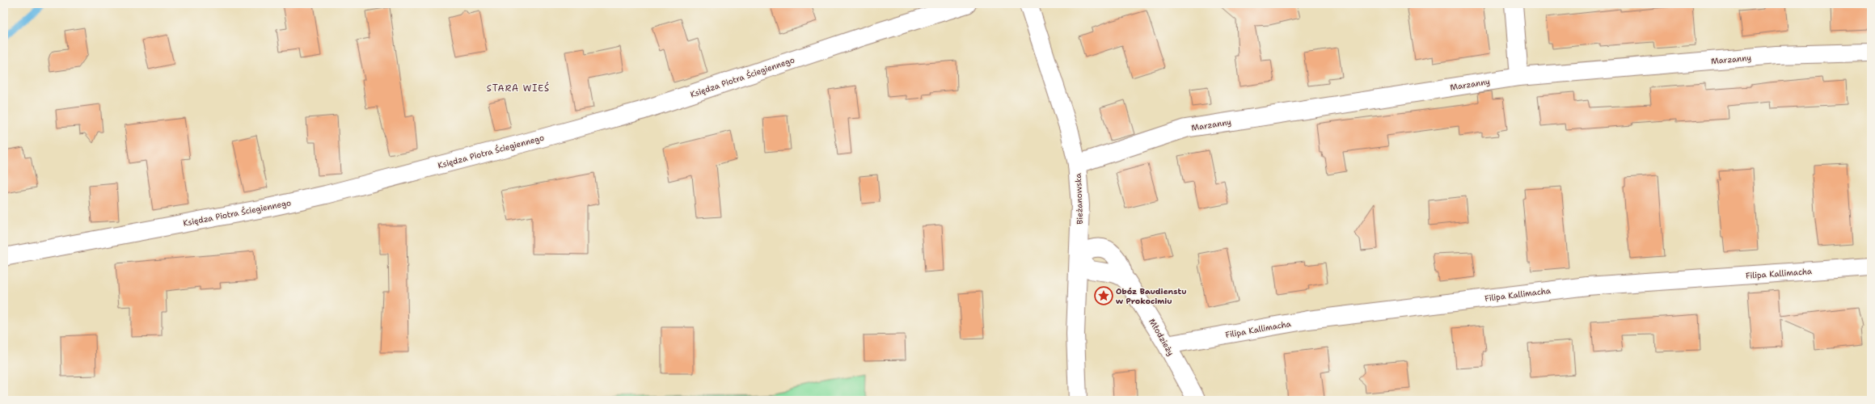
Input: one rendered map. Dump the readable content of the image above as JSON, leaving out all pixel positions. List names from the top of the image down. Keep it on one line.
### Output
{"streets":{"street":["Marzanny","Księdza Piotra Ściegiennego","Bieżanowska","Filipa Kallimacha","Młodzieży"]},"crossings":[["Marzanny","Bieżanowska"],["Bieżanowska","Młodzieży"],["Filipa Kallimacha","Młodzieży"]],"districts":["STARA WIEŚ"],"places":{"place":["Obóz Baudienstu w Prokocimiu"]}}
